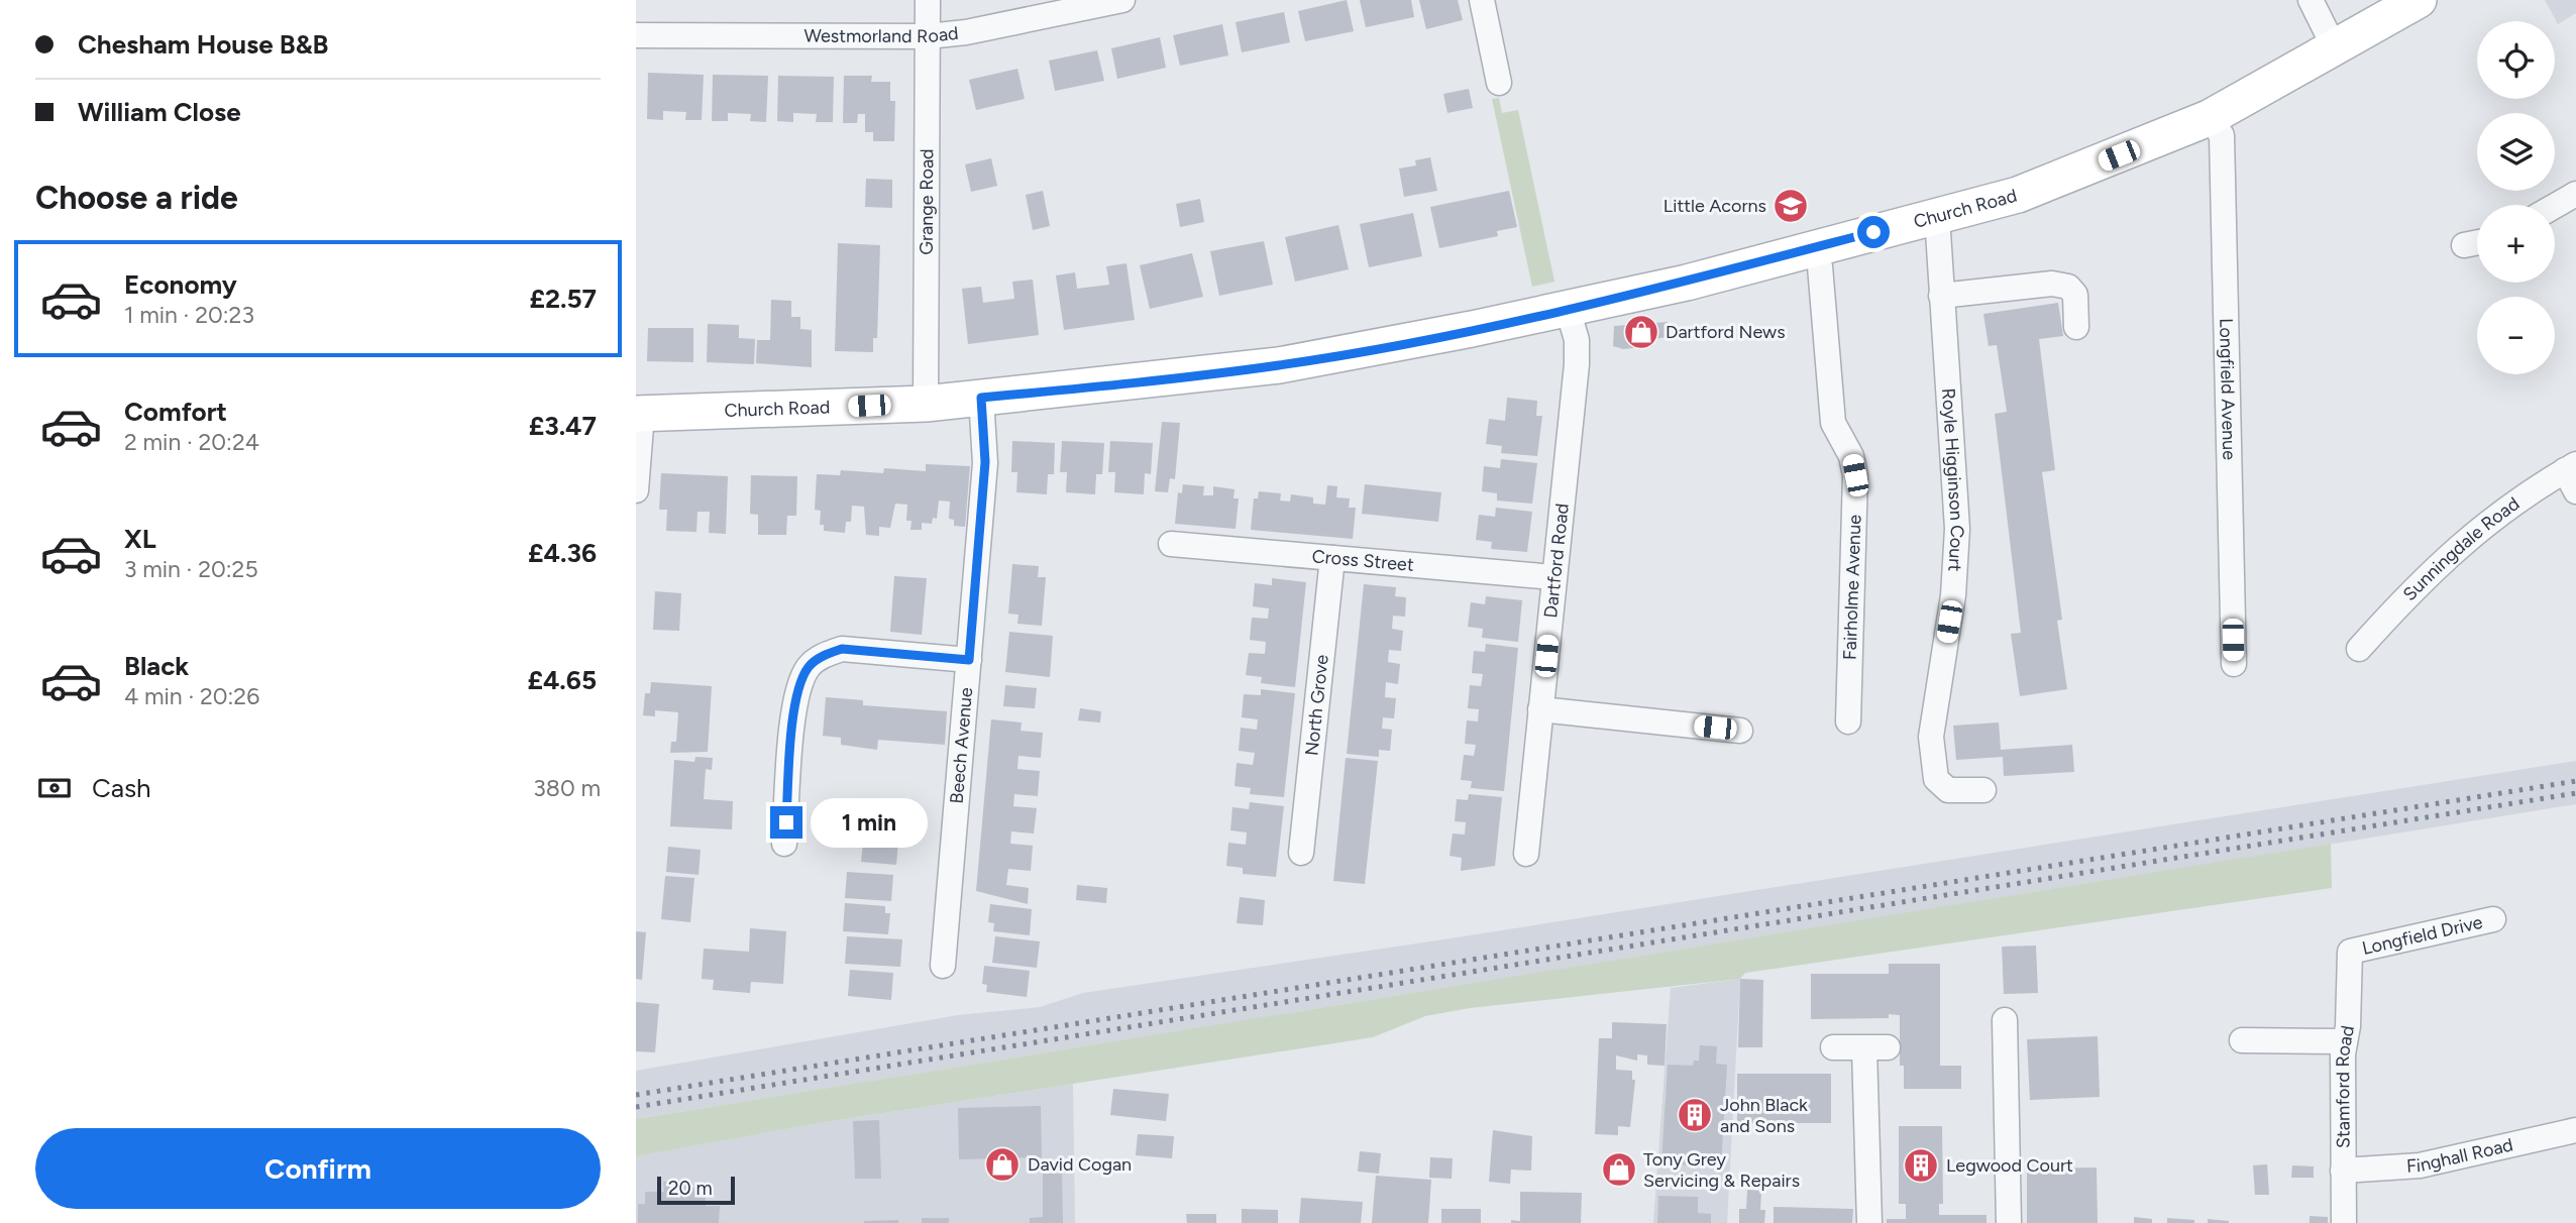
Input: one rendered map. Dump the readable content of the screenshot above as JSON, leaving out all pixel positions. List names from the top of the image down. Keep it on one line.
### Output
{"streets":{"main road":["Church Road"],"street":["Westmorland Road","Grange Road","Longfield Avenue","Royle Higginson Court","Sunningdale Road","Dartford Road","Cross Street","Fairholme Avenue","North Grove","Beech Avenue","Longfield Drive","Stamford Road","Finghall Road"]},"crossings":[["Westmorland Road","Grange Road"],["Grange Road","Church Road"],["Church Road","Longfield Avenue"],["Church Road","Royle Higginson Court"],["Church Road","Dartford Road"],["Church Road","Fairholme Avenue"],["Church Road","Beech Avenue"],["Dartford Road","Cross Street"],["Cross Street","North Grove"],["Longfield Drive","Stamford Road"],["Stamford Road","Finghall Road"]],"places":{"school or university":["Little Acorns"],"shop":["Dartford News","David Cogan","Tony Grey Servicing & Repairs"],"building":["John Black and Sons","Legwood Court"]},"scale_bar":"20 m","page":{"banner":["Chesham House B&B","William Close"],"map_buttons":["+","−"],"heading":"Choose a ride","list":[{"name":"Economy","note":"1 min · 20:23","value":"£2.57"},{"name":"Comfort","note":"2 min · 20:24","value":"£3.47"},{"name":"XL","note":"3 min · 20:25","value":"£4.36"},{"name":"Black","note":"4 min · 20:26","value":"£4.65"}],"pay":["Cash","380 m"],"bubble":"1 min","buttons":"Confirm","scale":"20 m"}}
